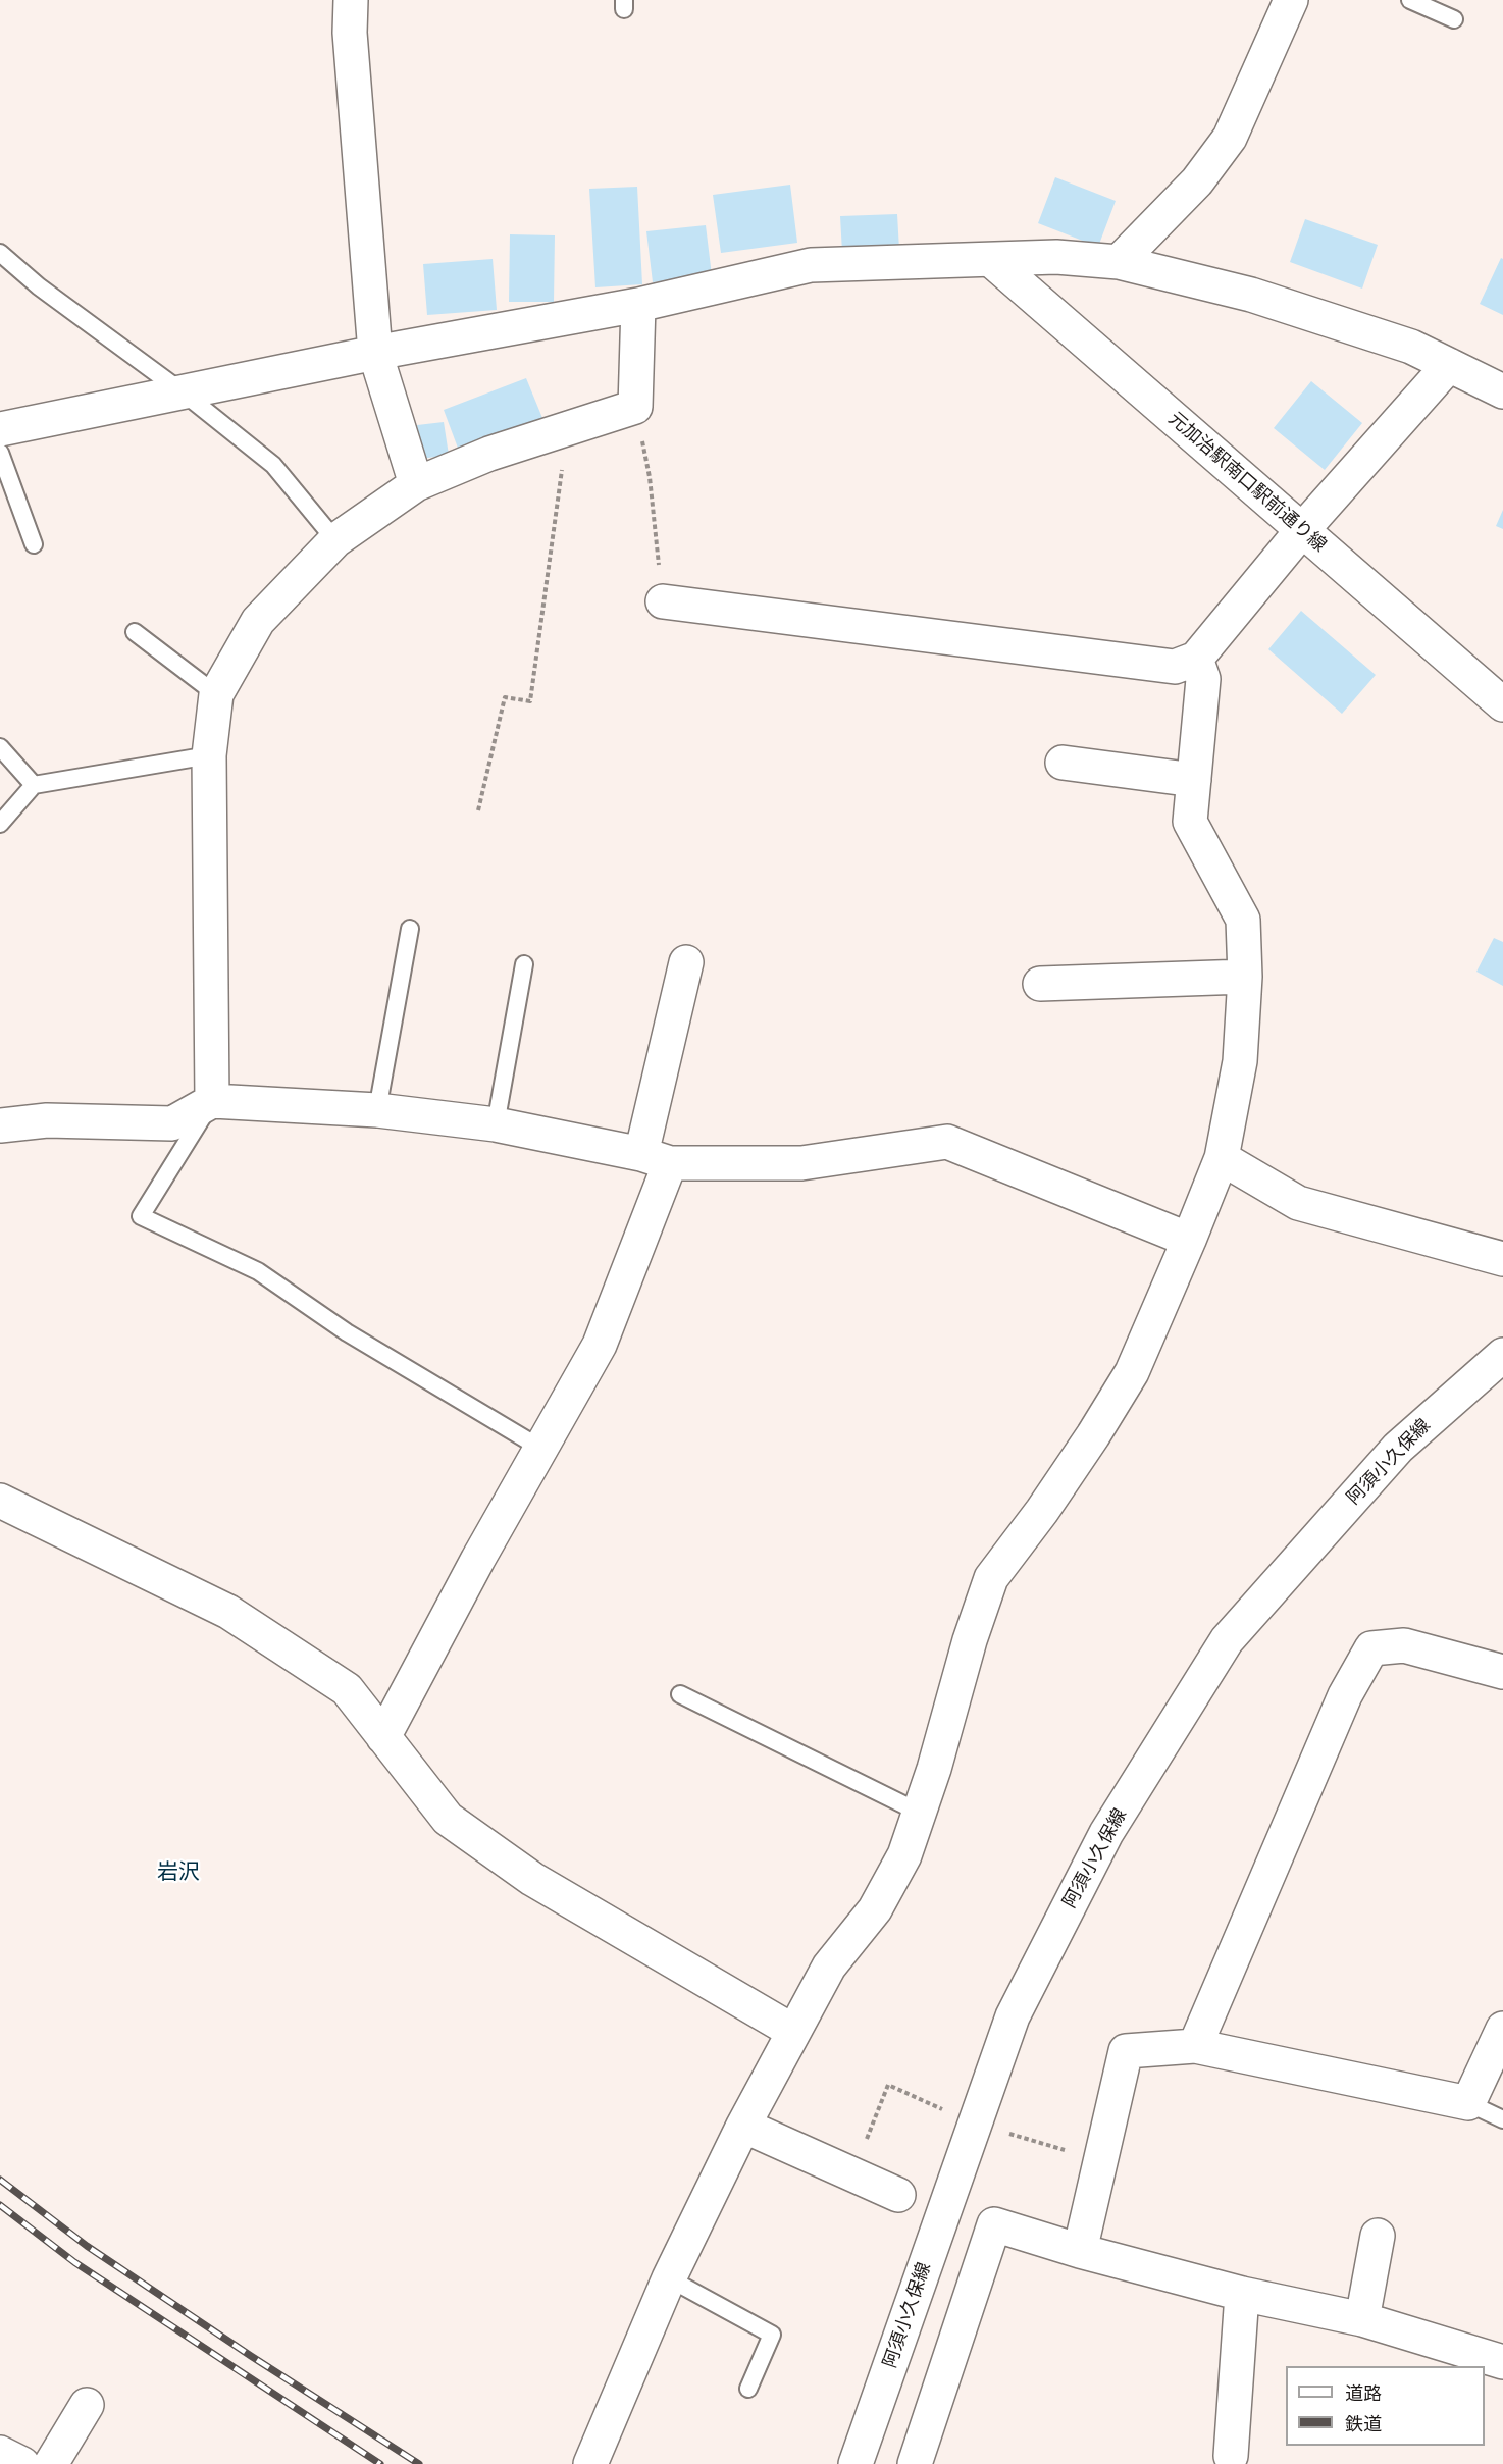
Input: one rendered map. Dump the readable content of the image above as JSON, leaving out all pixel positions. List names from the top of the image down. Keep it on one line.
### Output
{"streets":{"street":["元加治駅南口駅前通り線","阿須小久保線"]},"districts":["岩沢"],"legend":["道路","鉄道"]}
